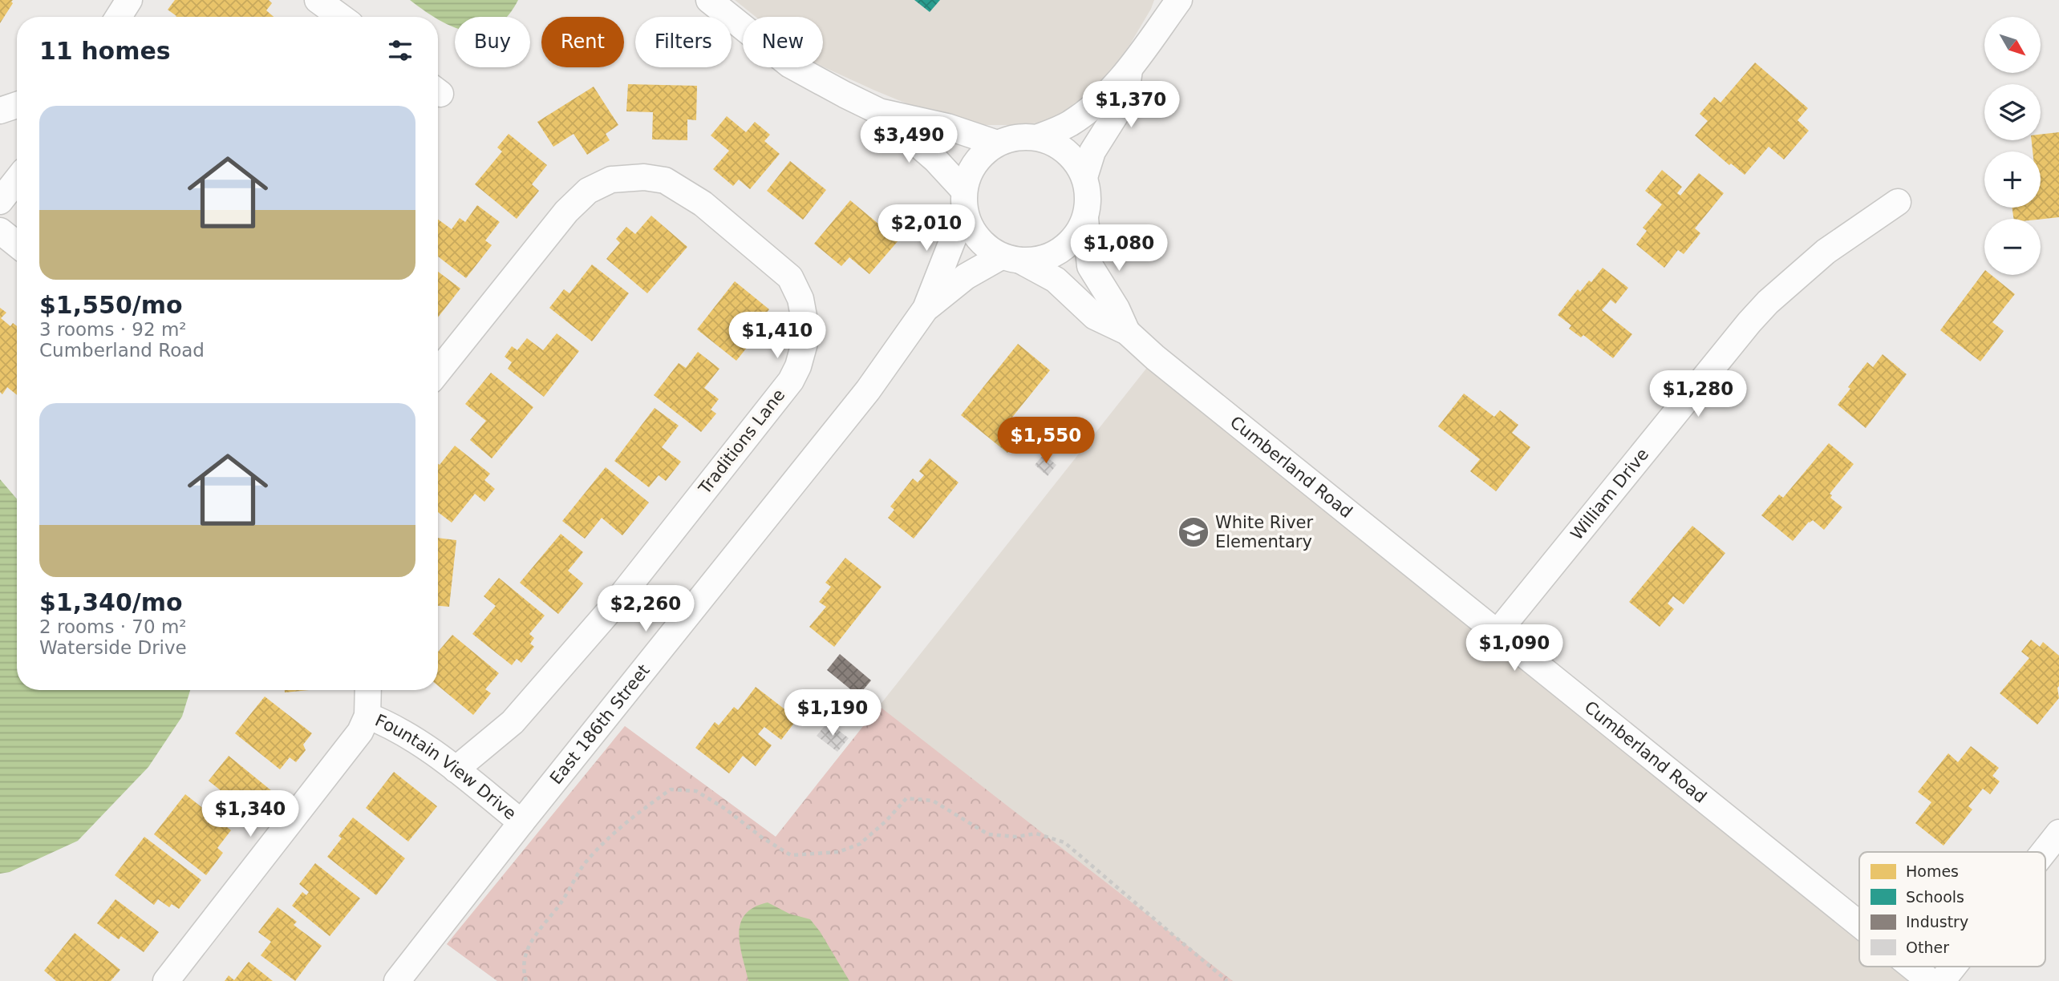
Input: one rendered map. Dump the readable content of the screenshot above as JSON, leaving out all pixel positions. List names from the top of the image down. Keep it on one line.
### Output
{"streets":{"street":["Traditions Lane","Cumberland Road","William Drive","East 186th Street","Fountain View Drive"]},"crossings":[["Traditions Lane","Fountain View Drive"],["Cumberland Road","William Drive"],["Cumberland Road","East 186th Street"],["East 186th Street","Fountain View Drive"]],"places":{"school or university":["White River Elementary"]},"legend":["Homes","Schools","Industry","Other"],"north":"bottom right","page":{"map_buttons":["+","−"],"chip":["Buy","Rent","Filters","New"],"heading":"11 homes","price":["$1,370","$3,490","$2,010","$1,080","$1,410","$1,280","$1,550","$2,260","$1,090","$1,190","$1,340"],"list":[{"name":"$1,550/mo","note":"3 rooms · 92 m² · Cumberland Road"},{"name":"$1,340/mo","note":"2 rooms · 70 m² · Waterside Drive"}]}}
